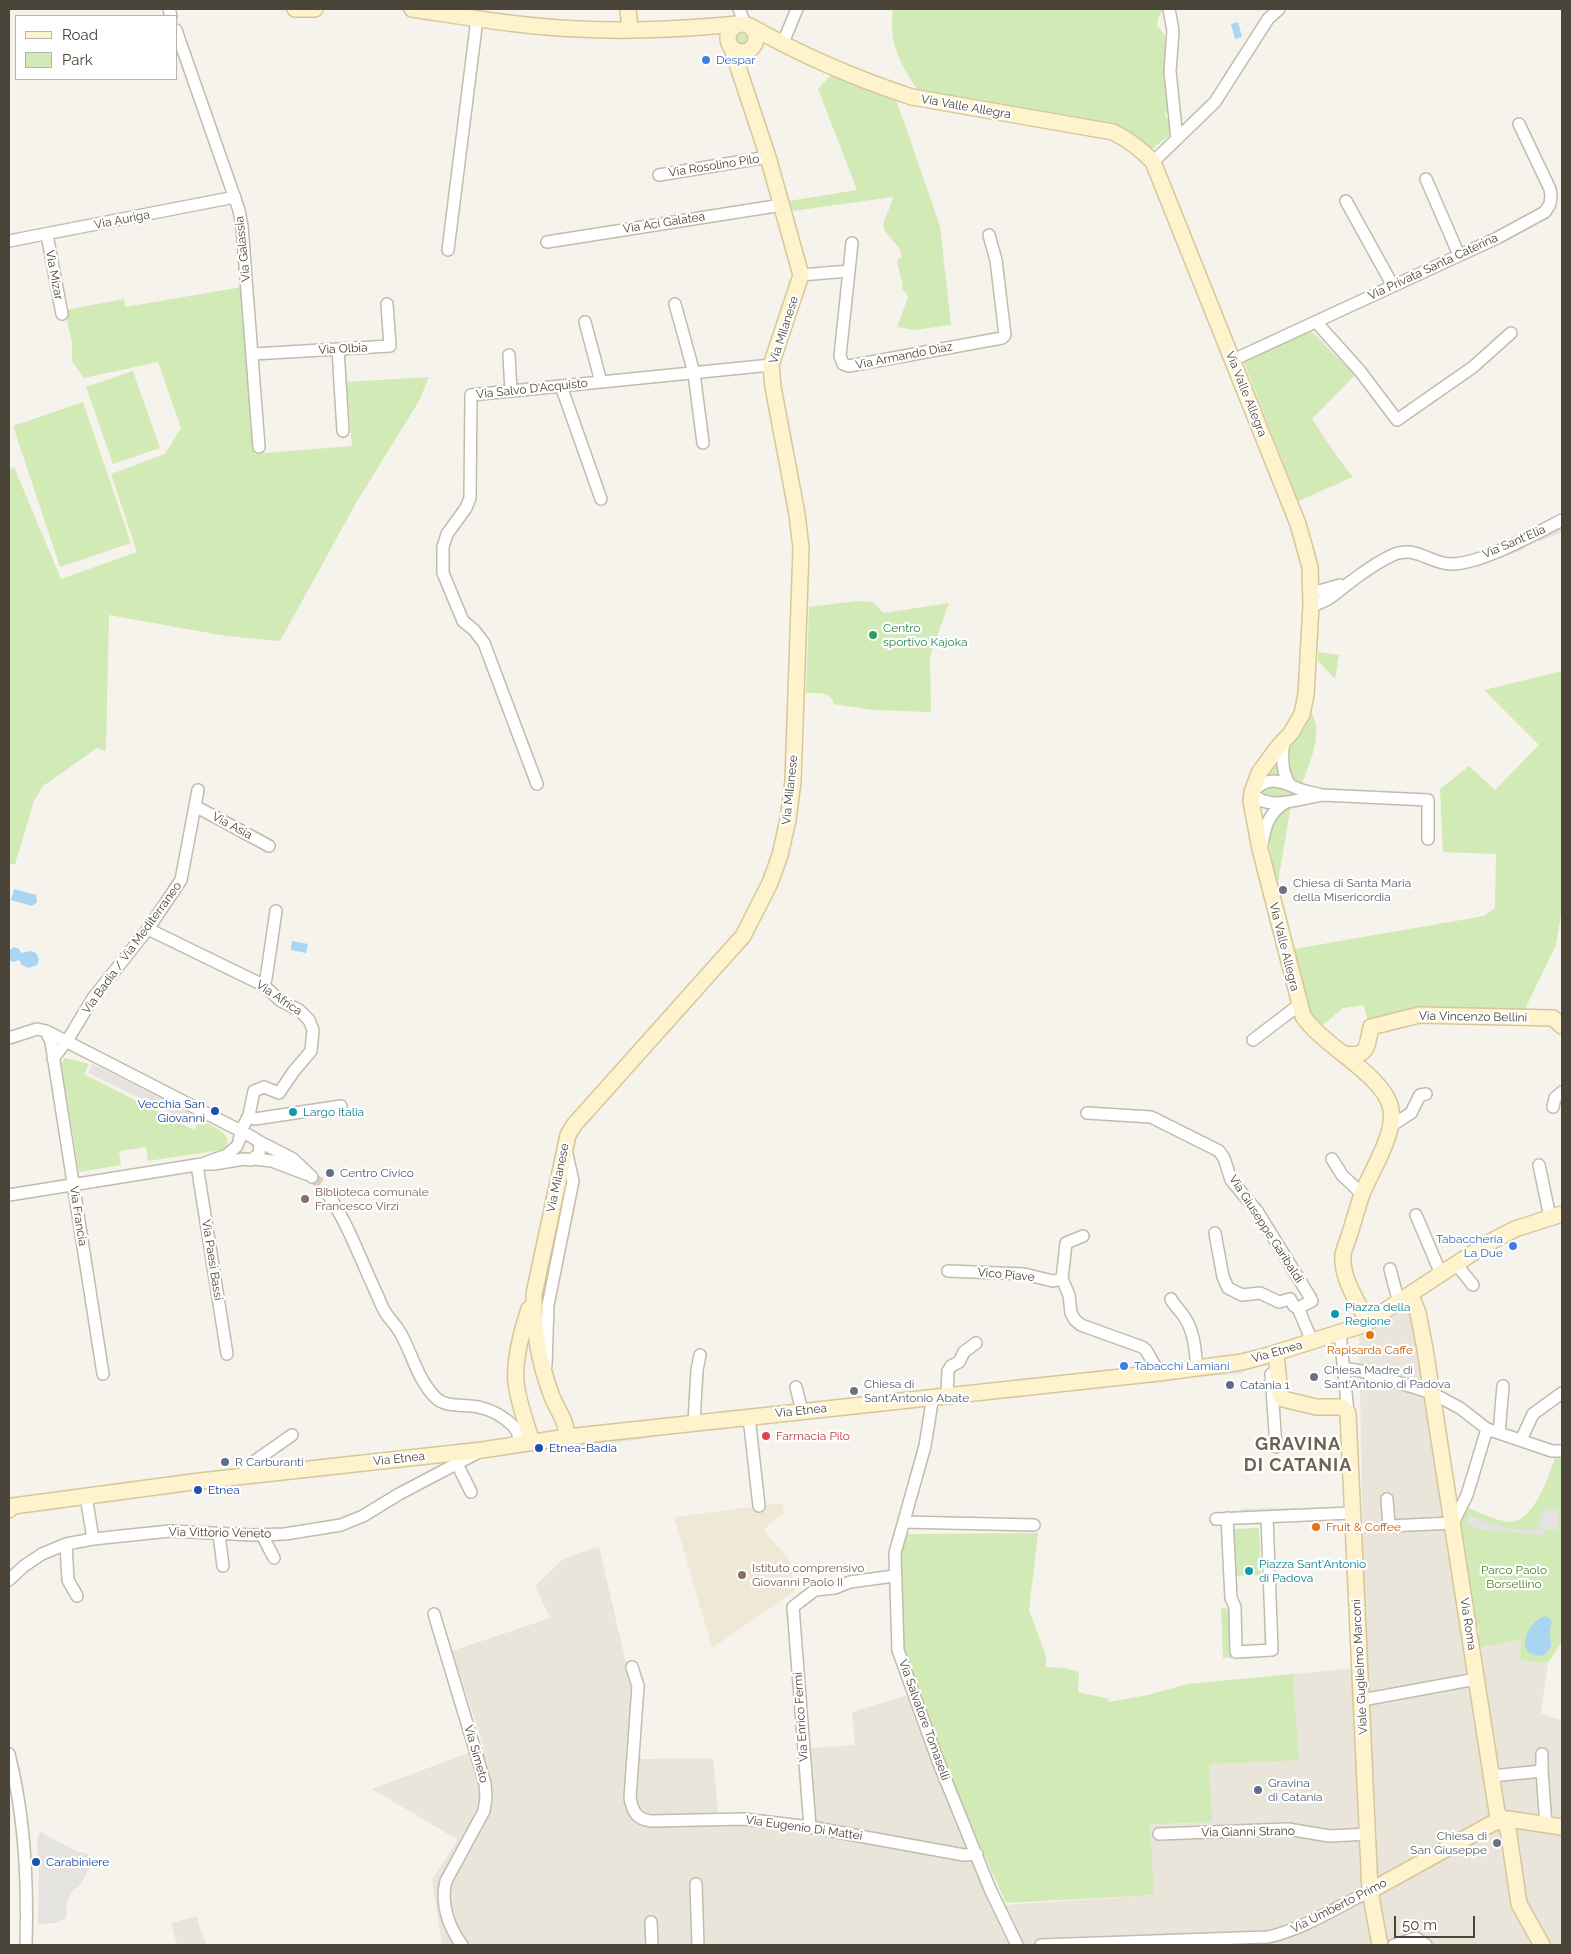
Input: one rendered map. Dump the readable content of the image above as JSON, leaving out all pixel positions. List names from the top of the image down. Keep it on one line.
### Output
{"streets":{"main road":["Via Valle Allegra","Via Milanese","Via Vincenzo Bellini","Via Etnea","Via Roma","Viale Guglielmo Marconi","Via Umberto Primo"],"street":["Via Rosolino Pilo","Via Auriga","Via Aci Galatea","Via Galassia","Via Privata Santa Caterina","Via Mizar","Via Olbia","Via Armando Diaz","Via Salvo D'Acquisto","Via Sant'Elia","Via Asia","Via Badia / Via Mediterraneo","Via Africa","Via Francia","Via Giuseppe Garibaldi","Via Paesi Bassi","Vico Piave","Via Vittorio Veneto","Via Enrico Fermi","Via Salvatore Tomaselli","Via Simeto","Via Eugenio Di Mattei","Via Gianni Strano"]},"crossings":[["Via Valle Allegra","Via Privata Santa Caterina"],["Via Valle Allegra","Via Sant'Elia"],["Via Auriga","Via Galassia"],["Via Auriga","Via Mizar"],["Via Galassia","Via Olbia"],["Via Milanese","Via Salvo D'Acquisto"],["Via Milanese","Via Etnea"],["Via Asia","Via Badia / Via Mediterraneo"],["Via Badia / Via Mediterraneo","Via Africa"],["Via Badia / Via Mediterraneo","Via Francia"],["Via Etnea","Via Vittorio Veneto"],["Via Etnea","Via Roma"],["Via Etnea","Via Salvatore Tomaselli"],["Via Roma","Via Umberto Primo"],["Viale Guglielmo Marconi","Via Gianni Strano"],["Viale Guglielmo Marconi","Via Umberto Primo"],["Via Enrico Fermi","Via Salvatore Tomaselli"],["Via Enrico Fermi","Via Eugenio Di Mattei"],["Via Salvatore Tomaselli","Via Eugenio Di Mattei"]],"districts":["GRAVINA DI CATANIA"],"parks":["Parco Paolo Borsellino"],"places":["Despar","Centro sportivo Kajoka","Chiesa di Santa Maria della Misericordia","Vecchia San Giovanni","Largo Italia","Centro Civico","Biblioteca comunale Francesco Virzì","Tabaccheria La Due","Piazza della Regione","Rapisarda Caffe","Tabacchi Lamiani","Chiesa Madre di Sant'Antonio di Padova","Catania 1","Chiesa di Sant'Antonio Abate","Farmacia Pilo","Etnea-Badia","R Carburanti","Etnea","Fruit & Coffee","Piazza Sant'Antonio di Padova","Istituto comprensivo Giovanni Paolo II","Gravina di Catania","Chiesa di San Giuseppe","Carabiniere"],"legend":["Road","Park"],"scale_bar":"50 m"}
